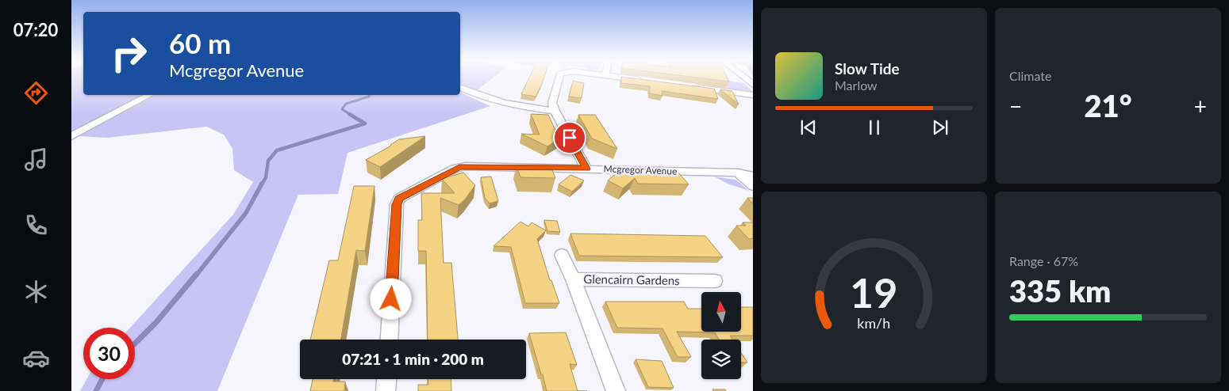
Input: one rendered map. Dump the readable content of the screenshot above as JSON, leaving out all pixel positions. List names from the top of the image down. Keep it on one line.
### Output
{"streets":{"street":["Mcgregor Avenue","Glencairn Gardens"]},"north":"top","page":{"tabs":"07:20","tile":["Climate",["Range · 67%","335 km"]],"turn":["60 m","Mcgregor Avenue"],"song":["Slow Tide","Marlow"],"heat":["−","21°","+"],"limit":"30","trip":"07:21 · 1 min · 200 m","gauge":["19","km/h"]}}
